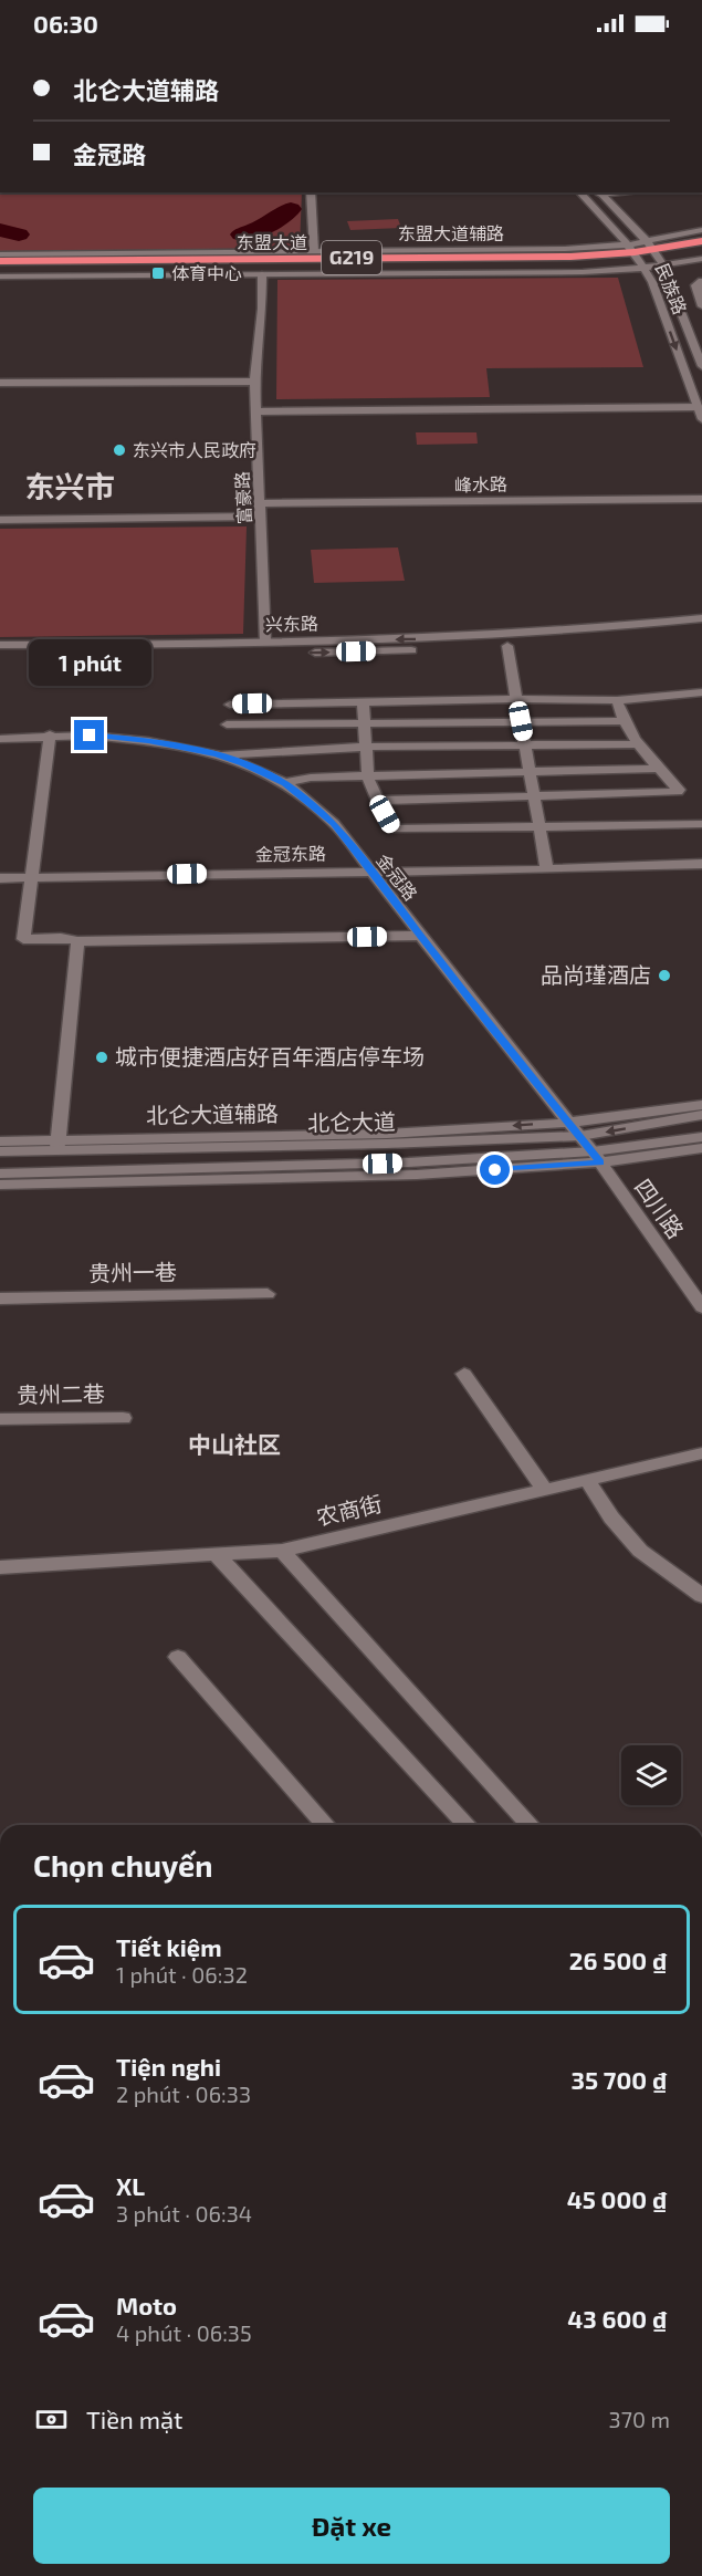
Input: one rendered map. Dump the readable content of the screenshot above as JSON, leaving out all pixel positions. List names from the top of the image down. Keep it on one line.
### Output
{"streets":{"highway":["东盟大道","G219"],"street":["东盟大道辅路","民族路","峰水路","富豪路","兴东路","金冠东路","金冠路","北仑大道辅路","北仑大道","四川路","贵州一巷","贵州二巷","农商街"]},"crossings":[["东盟大道辅路","东盟大道"],["东盟大道辅路","民族路"],["东盟大道辅路","富豪路"],["东盟大道","民族路"],["峰水路","富豪路"],["富豪路","兴东路"],["金冠东路","金冠路"],["金冠路","北仑大道辅路"],["金冠路","北仑大道"],["金冠路","四川路"],["北仑大道辅路","北仑大道"],["北仑大道","四川路"]],"districts":["东兴市","中山社区"],"places":{"transit":["体育中心"],"other":["东兴市人民政府","品尚瑾酒店","城市便捷酒店好百年酒店停车场"]},"page":{"status":"06:30","banner":["北仑大道辅路","金冠路"],"bubble":"1 phút","heading":"Chọn chuyến","list":[{"name":"Tiết kiệm","note":"1 phút · 06:32","value":"26 500 ₫"},{"name":"Tiện nghi","note":"2 phút · 06:33","value":"35 700 ₫"},{"name":"XL","note":"3 phút · 06:34","value":"45 000 ₫"},{"name":"Moto","note":"4 phút · 06:35","value":"43 600 ₫"}],"pay":["Tiền mặt","370 m"],"buttons":"Đặt xe"}}
